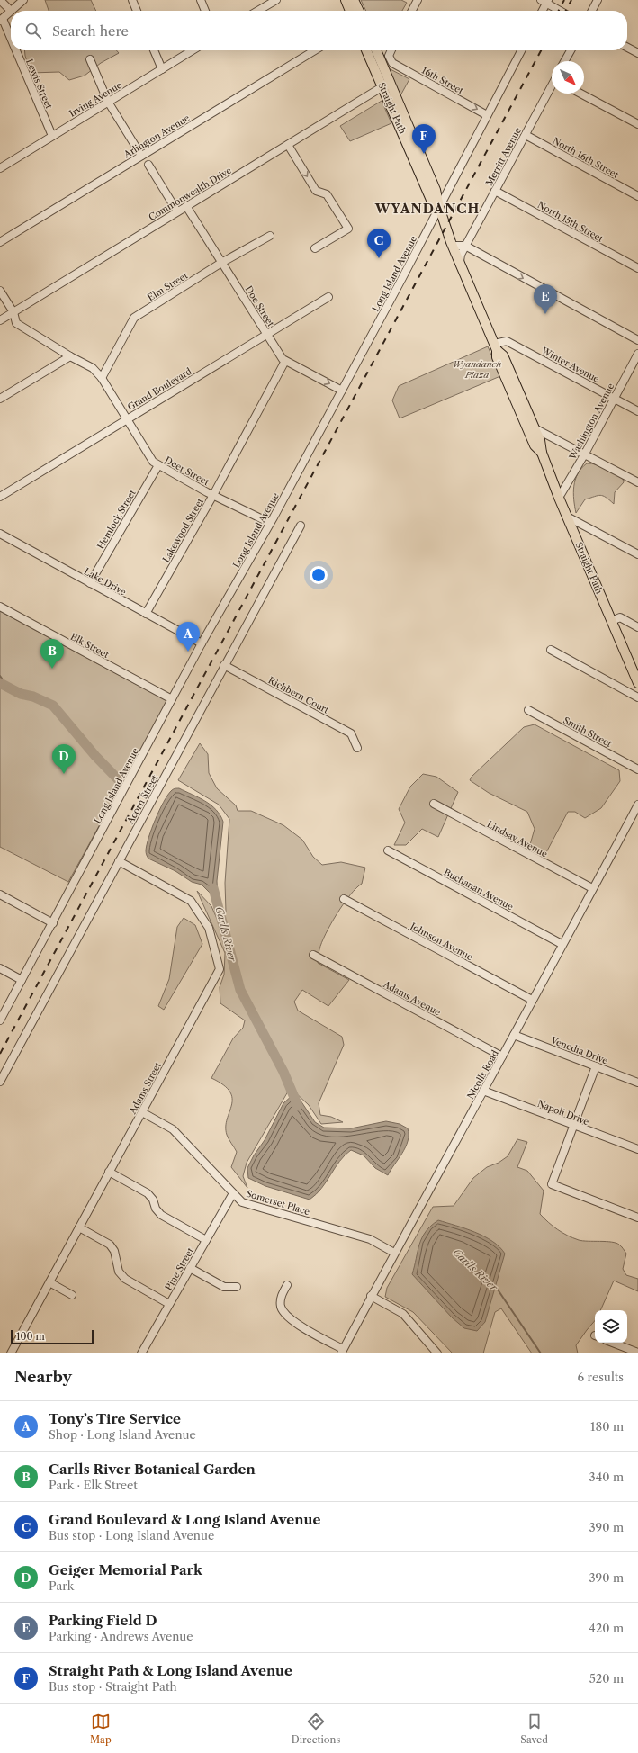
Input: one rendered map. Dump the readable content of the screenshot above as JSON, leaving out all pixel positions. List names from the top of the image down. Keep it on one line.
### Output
{"streets":{"main road":["Straight Path"],"street":["16th Street","Lewis Street","Irving Avenue","Arlington Avenue","Merritt Avenue","North 16th Street","Commonwealth Drive","North 15th Street","Long Island Avenue","Elm Street","Doe Street","Winter Avenue","Grand Boulevard","Washington Avenue","Deer Street","Hemlock Street","Lakewood Street","Lake Drive","Elk Street","Richbern Court","Smith Street","Acorn Street","Lindsay Avenue","Buchanan Avenue","Johnson Avenue","Adams Avenue","Venedia Drive","Nicolls Road","Adams Street","Napoli Drive","Somerset Place","Pine Street"]},"crossings":[["16th Street","Long Island Avenue"],["Lewis Street","Irving Avenue"],["Straight Path","Merritt Avenue"],["Straight Path","Commonwealth Drive"],["Straight Path","Long Island Avenue"],["Straight Path","Winter Avenue"],["Straight Path","Washington Avenue"],["Merritt Avenue","North 16th Street"],["Merritt Avenue","North 15th Street"],["Commonwealth Drive","Doe Street"],["Commonwealth Drive","Deer Street"],["Long Island Avenue","Doe Street"],["Long Island Avenue","Deer Street"],["Long Island Avenue","Lake Drive"],["Long Island Avenue","Elk Street"],["Elm Street","Doe Street"],["Elm Street","Deer Street"],["Doe Street","Grand Boulevard"],["Doe Street","Lakewood Street"],["Winter Avenue","Washington Avenue"],["Grand Boulevard","Deer Street"],["Deer Street","Hemlock Street"],["Deer Street","Lakewood Street"],["Hemlock Street","Lake Drive"],["Lakewood Street","Lake Drive"],["Richbern Court","Acorn Street"],["Acorn Street","Adams Street"],["Lindsay Avenue","Nicolls Road"],["Buchanan Avenue","Nicolls Road"],["Johnson Avenue","Nicolls Road"],["Adams Avenue","Nicolls Road"],["Venedia Drive","Nicolls Road"],["Nicolls Road","Napoli Drive"],["Nicolls Road","Somerset Place"],["Adams Street","Somerset Place"],["Somerset Place","Pine Street"]],"one_way":["16th Street"],"districts":["WYANDANCH"],"water":["Carlls River"],"parks":["Wyandanch Plaza"],"scale_bar":"100 m","north":"bottom right","page":{"search":"Search here","pins":["F","C","E","A","B","D"],"scale":"100 m","heading":["Nearby","6 results"],"list":[{"mark":"A","name":"Tony’s Tire Service","note":"Shop · Long Island Avenue","value":"180 m"},{"mark":"B","name":"Carlls River Botanical Garden","note":"Park · Elk Street","value":"340 m"},{"mark":"C","name":"Grand Boulevard & Long Island Avenue","note":"Bus stop · Long Island Avenue","value":"390 m"},{"mark":"D","name":"Geiger Memorial Park","note":"Park","value":"390 m"},{"mark":"E","name":"Parking Field D","note":"Parking · Andrews Avenue","value":"420 m"},{"mark":"F","name":"Straight Path & Long Island Avenue","note":"Bus stop · Straight Path","value":"520 m"}],"nav":["Map","Directions","Saved"]}}
